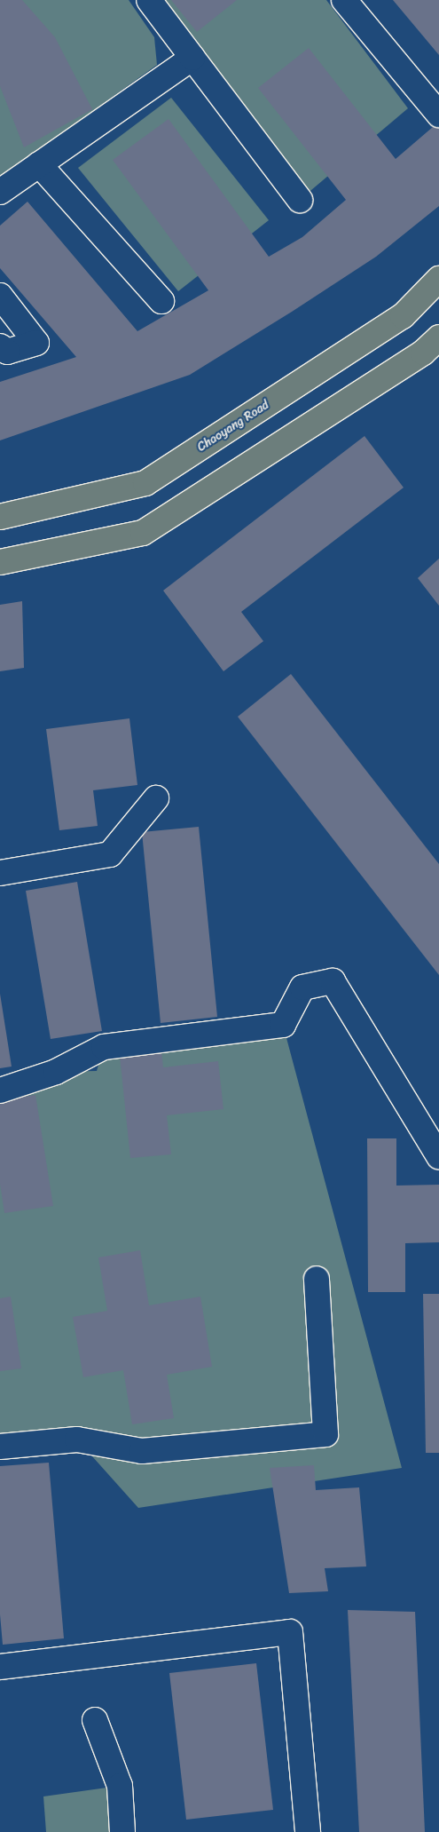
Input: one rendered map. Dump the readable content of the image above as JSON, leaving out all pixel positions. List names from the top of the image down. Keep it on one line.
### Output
{"streets":{"main road":["Chaoyang Road"]}}
